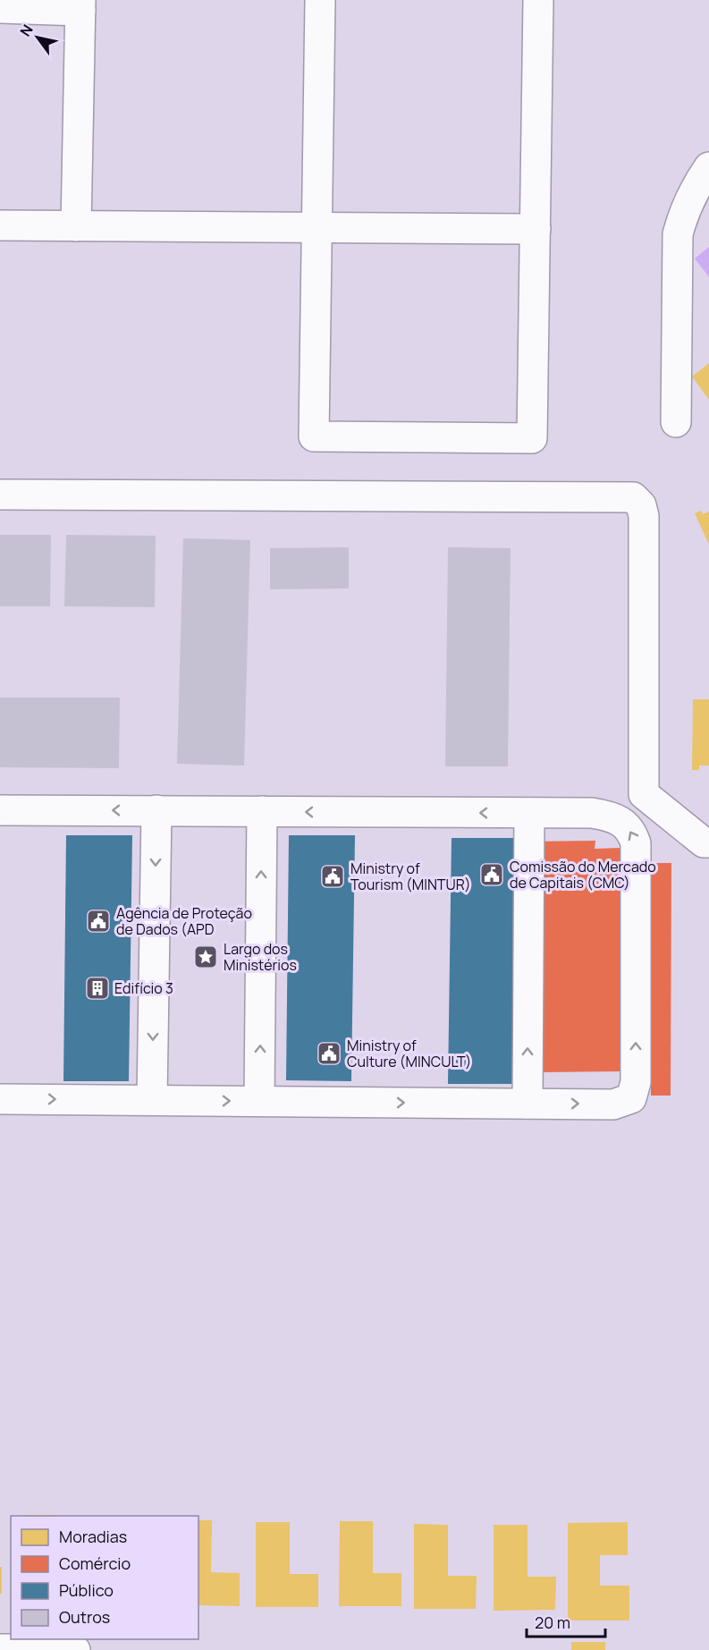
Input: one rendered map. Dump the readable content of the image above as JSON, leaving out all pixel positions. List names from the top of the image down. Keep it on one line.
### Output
{"places":{"public building":["Comissão do Mercado de Capitais (CMC)","Ministry of Tourism (MINTUR)","Agência de Proteção de Dados (APD","Ministry of Culture (MINCULT)"],"place":["Largo dos Ministérios"],"building":["Edifício 3"]},"legend":["Moradias","Comércio","Público","Outros"],"scale_bar":"20 m","north":"top left"}
